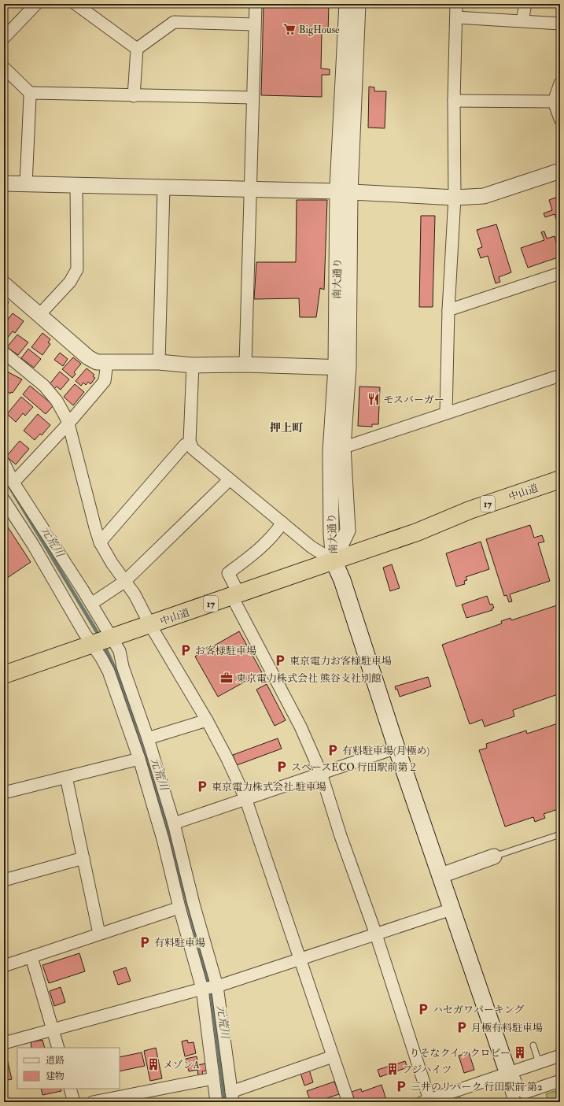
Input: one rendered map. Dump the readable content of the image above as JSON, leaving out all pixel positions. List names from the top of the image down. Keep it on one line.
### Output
{"streets":{"highway":["中山道","17"],"street":["南大通り"]},"crossings":[["南大通り","中山道"]],"districts":["押上町"],"water":["元荒川"],"places":{"supermarket":["BigHouse"],"restaurant":["モスバーガー"],"parking":["お客様駐車場","東京電力お客様駐車場","有料駐車場(月極め)","スペースECO 行田駅前第２","東京電力株式会社 駐車場","有料駐車場","ハセガワパーキング","月極有料駐車場","三井のリパーク 行田駅前 第2"],"office":["東京電力株式会社 熊谷支社別館"],"building":["りそなクイックロビー","メゾンA","フジハイツ"]},"legend":["道路","建物"]}
